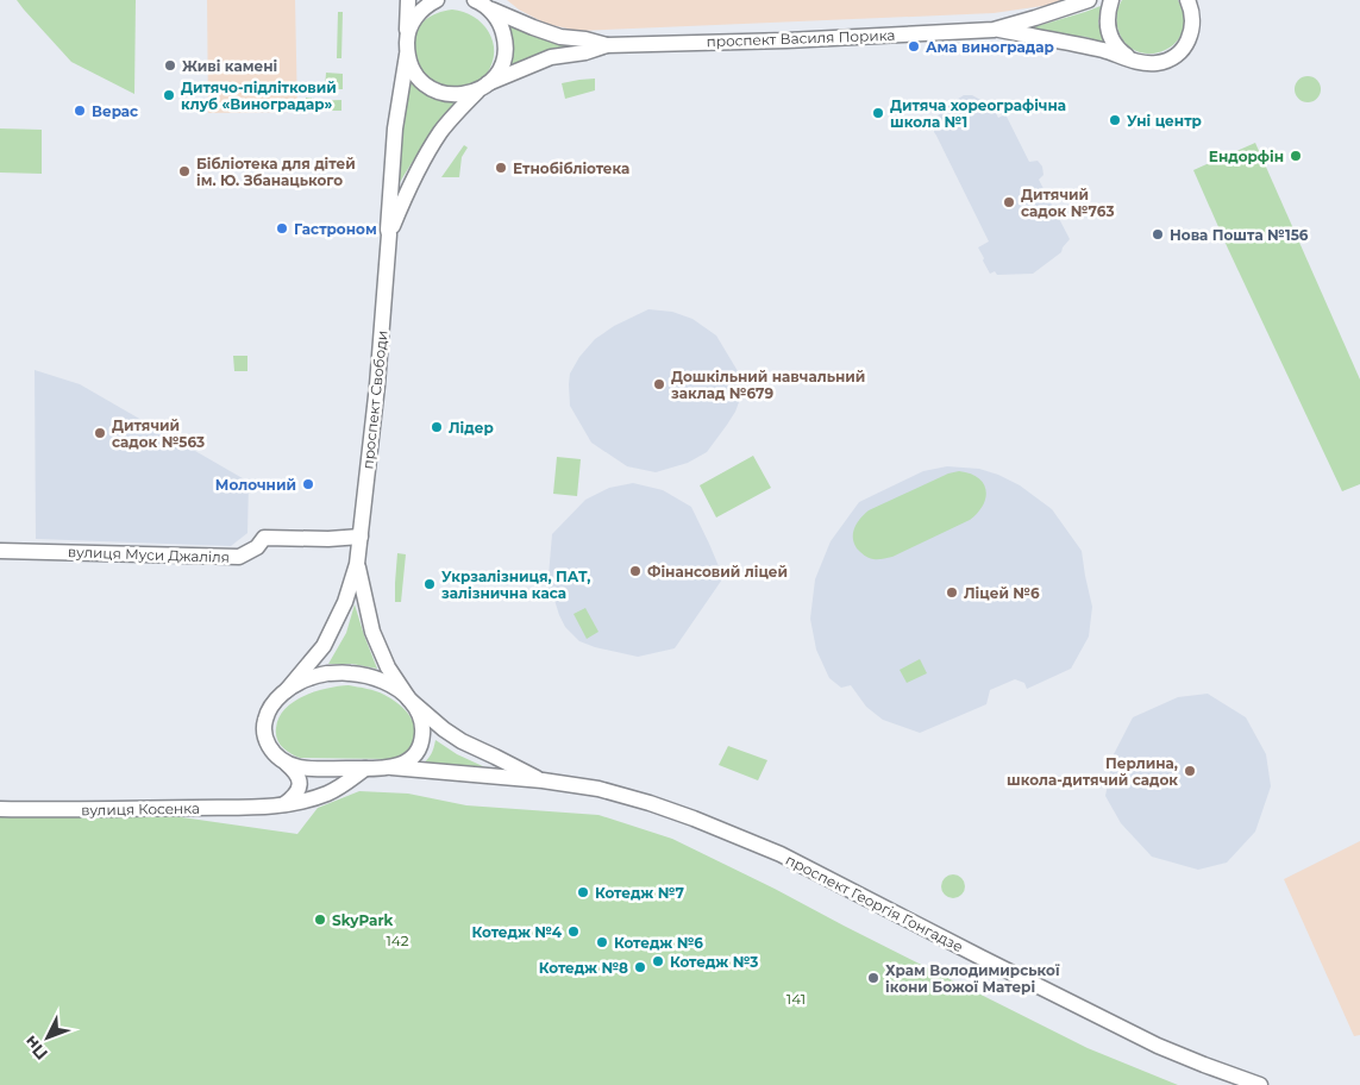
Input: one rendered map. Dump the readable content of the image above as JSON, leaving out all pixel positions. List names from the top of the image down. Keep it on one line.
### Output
{"streets":{"street":["проспект Василя Порика","проспект Свободи","вулиця Муси Джаліля","вулиця Косенка","проспект Георгія Гонгадзе"]},"crossings":[["проспект Василя Порика","проспект Свободи"],["проспект Свободи","вулиця Муси Джаліля"],["проспект Свободи","вулиця Косенка"],["проспект Свободи","проспект Георгія Гонгадзе"],["вулиця Косенка","проспект Георгія Гонгадзе"]],"parks":["142","141"],"places":["Ама виноградар","Живі камені","Дитячо-підлітковий клуб «Виноградар»","Верас","Дитяча хореографічна школа №1","Уні центр","Ендорфін","Етнобібліотека","Бібліотека для дітей ім. Ю. Збанацького","Дитячий садок №763","Гастроном","Нова Пошта №156","Дошкільний навчальний заклад №679","Лідер","Дитячий садок №563","Молочний","Фінансовий ліцей","Укрзалізниця, ПАТ, залізнична каса","Ліцей №6","Перлина, школа-дитячий садок","Котедж №7","SkyPark","Котедж №4","Котедж №6","Котедж №3","Котедж №8","Храм Володимирської ікони Божої Матері"],"north":"bottom left"}
